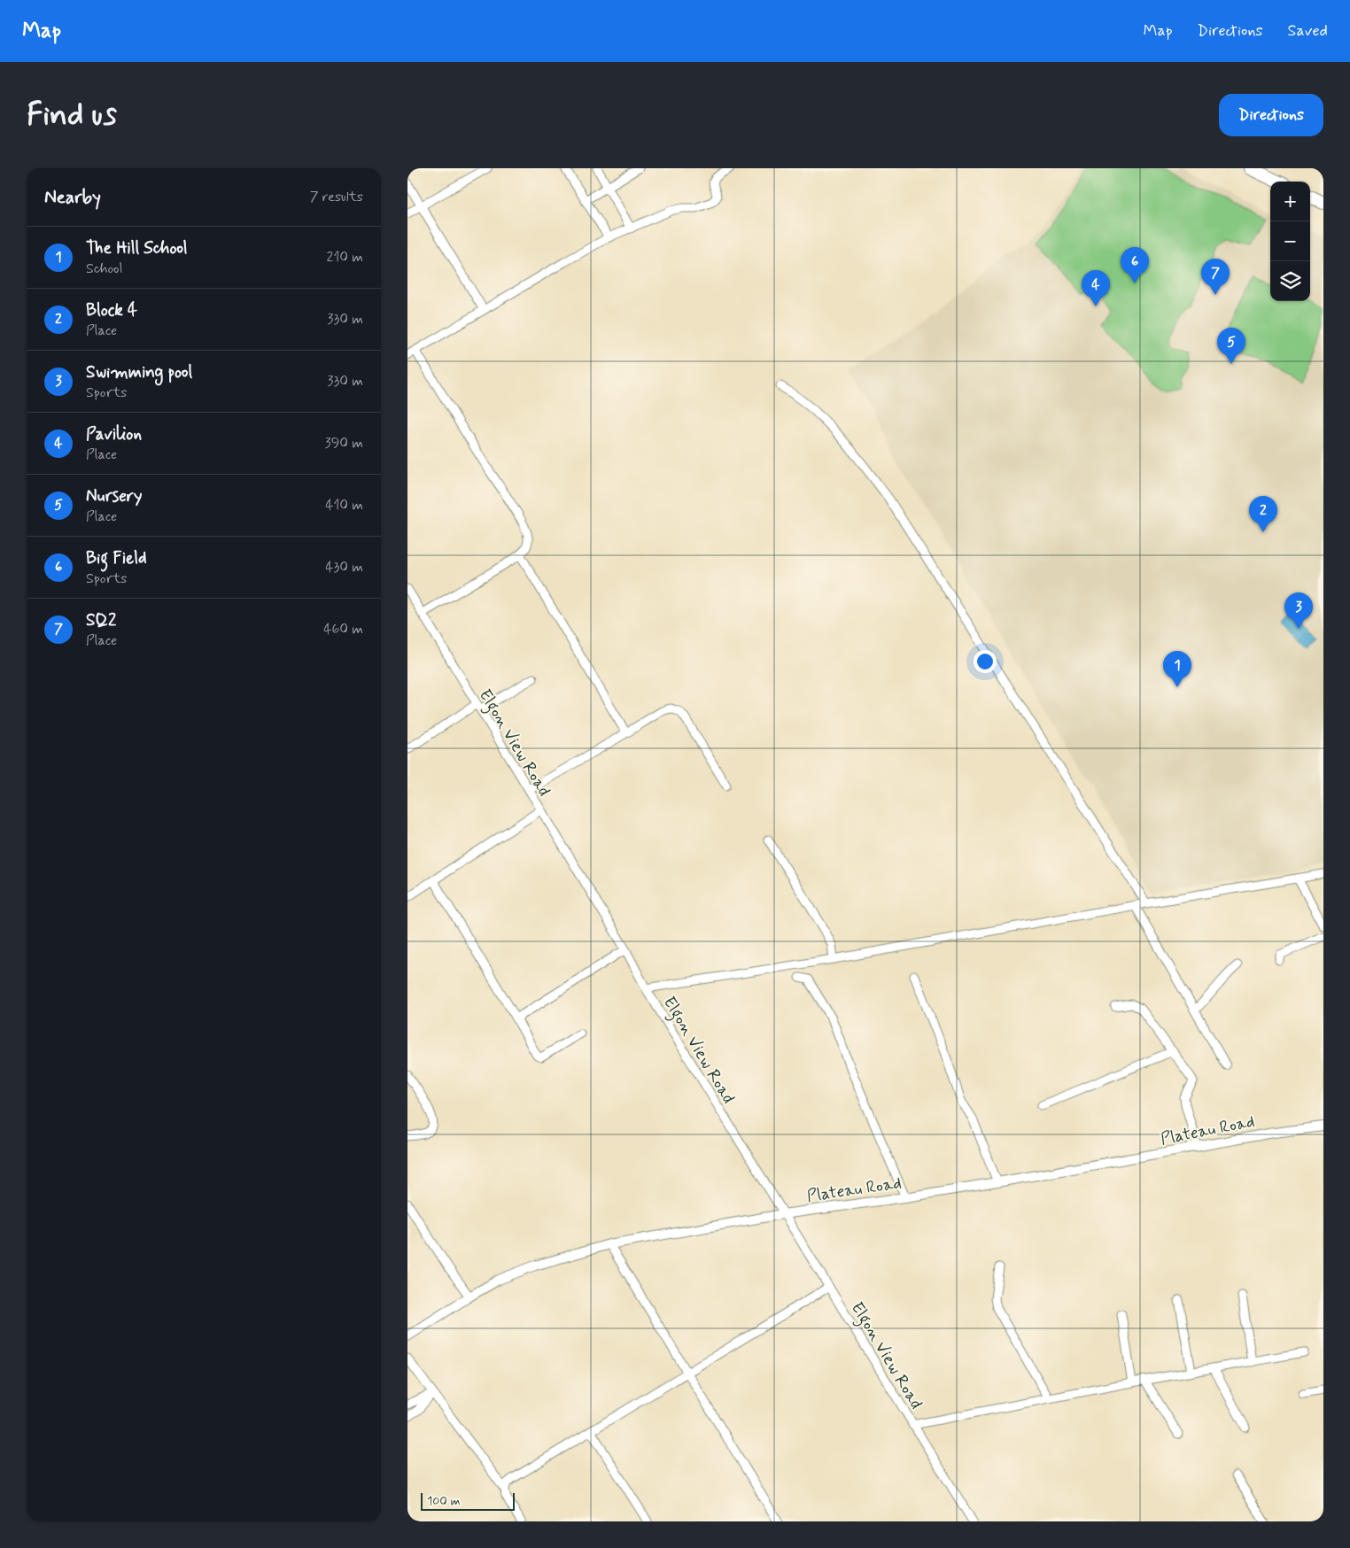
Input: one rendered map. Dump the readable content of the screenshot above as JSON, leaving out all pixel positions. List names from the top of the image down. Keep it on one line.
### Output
{"streets":{"street":["Elgon View Road","Plateau Road"]},"crossings":[["Elgon View Road","Plateau Road"]],"scale_bar":"100 m","page":{"header":"Map","nav":["Map","Directions","Saved"],"buttons":"Directions","title":"Find us","heading":["Nearby","7 results"],"map_buttons":["+","−"],"list":[{"mark":"1","name":"The Hill School","note":"School","value":"210 m"},{"mark":"2","name":"Block 4","note":"Place","value":"330 m"},{"mark":"3","name":"Swimming pool","note":"Sports","value":"330 m"},{"mark":"4","name":"Pavilion","note":"Place","value":"390 m"},{"mark":"5","name":"Nursery","note":"Place","value":"410 m"},{"mark":"6","name":"Big Field","note":"Sports","value":"430 m"},{"mark":"7","name":"SQ2","note":"Place","value":"460 m"}],"pins":["6","7","4","5","2","3","1"],"scale":"100 m"}}
